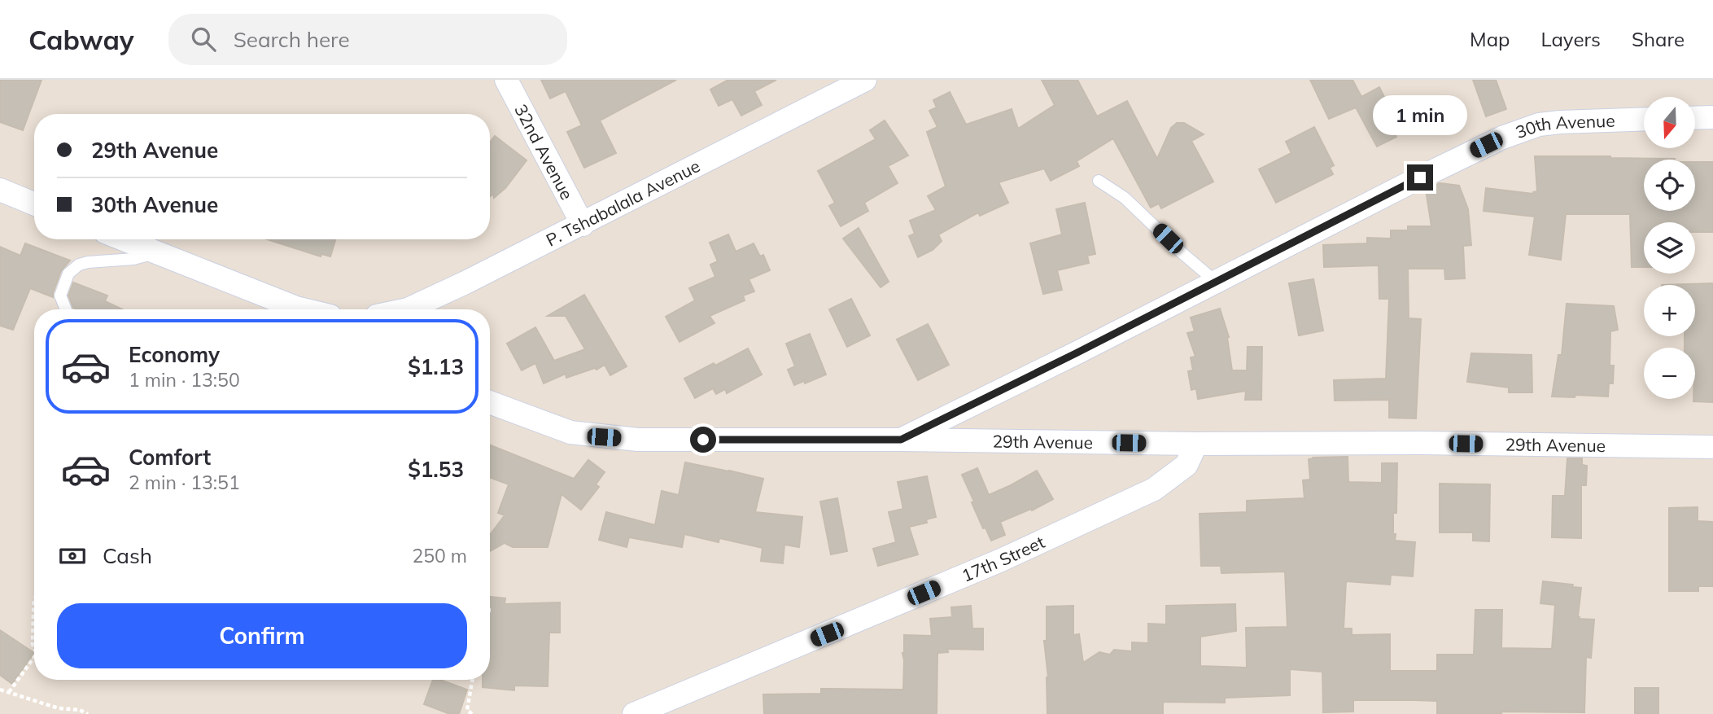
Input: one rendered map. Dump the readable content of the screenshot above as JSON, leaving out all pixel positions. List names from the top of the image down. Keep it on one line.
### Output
{"streets":{"street":["30th Avenue","32nd Avenue","P. Tshabalala Avenue","29th Avenue","17th Street"]},"crossings":[["30th Avenue","29th Avenue"],["32nd Avenue","P. Tshabalala Avenue"],["29th Avenue","17th Street"]],"north":"bottom","page":{"header":"Cabway","search":"Search here","nav":["Map","Layers","Share"],"bubble":"1 min","map_buttons":["+","−"],"banner":["29th Avenue","30th Avenue"],"list":[{"name":"Economy","note":"1 min · 13:50","value":"$1.13"},{"name":"Comfort","note":"2 min · 13:51","value":"$1.53"}],"pay":["Cash","250 m"],"buttons":"Confirm"}}
